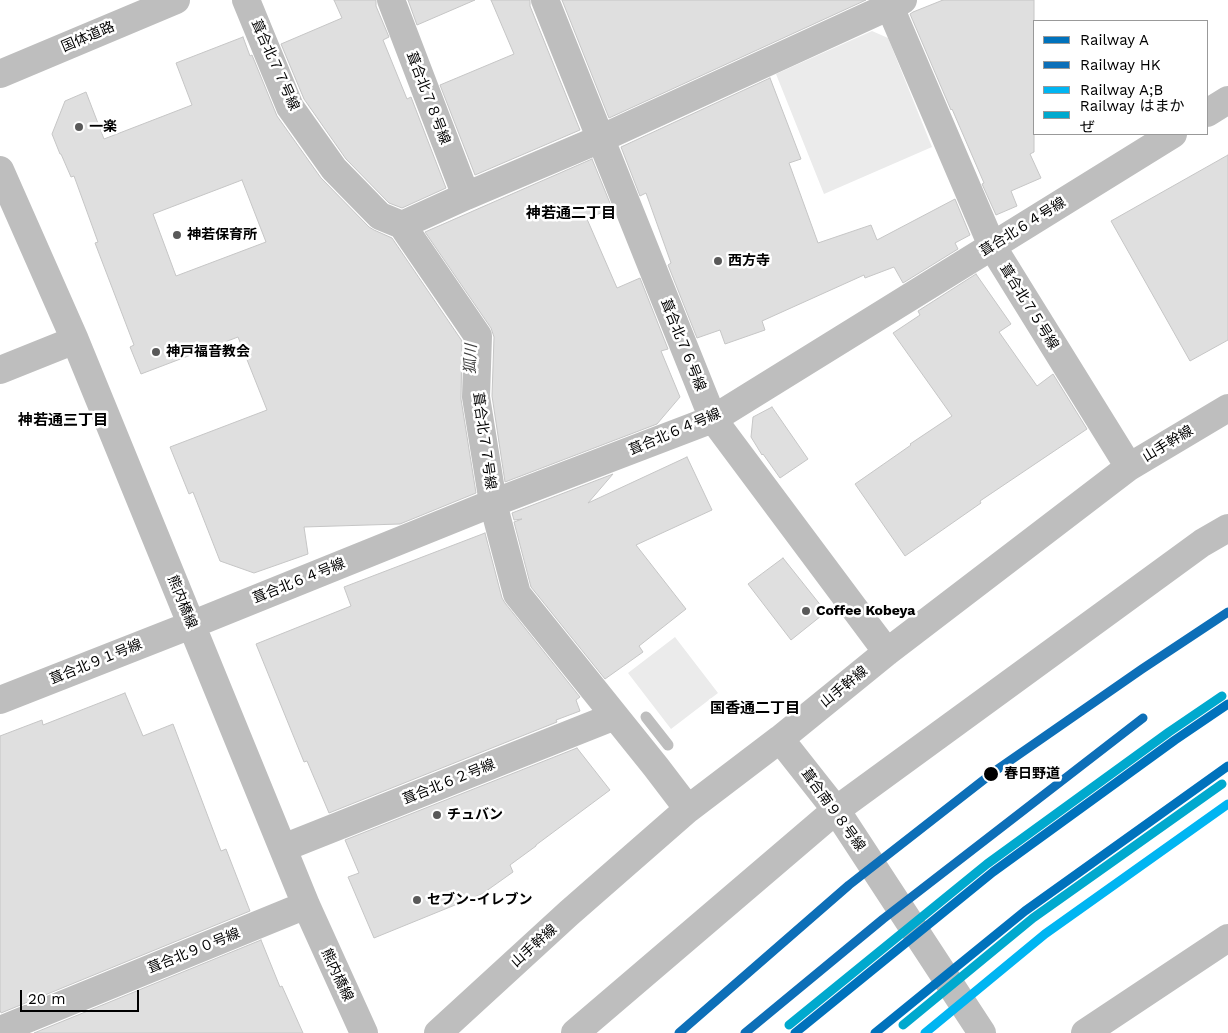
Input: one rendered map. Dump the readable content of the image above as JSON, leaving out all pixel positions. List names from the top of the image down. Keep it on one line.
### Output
{"streets":{"street":["国体道路","葺合北７７号線","葺合北７８号線","葺合北６４号線","葺合北７５号線","葺合北７６号線","山手幹線","熊内橋線","葺合北９１号線","葺合北６２号線","葺合南９８号線","葺合北９０号線"]},"crossings":[["葺合北７７号線","葺合北６４号線"],["葺合北７７号線","山手幹線"],["葺合北７７号線","葺合北６２号線"],["葺合北６４号線","葺合北７５号線"],["葺合北６４号線","葺合北７６号線"],["葺合北６４号線","熊内橋線"],["葺合北６４号線","葺合北９１号線"],["葺合北７５号線","山手幹線"],["葺合北７６号線","山手幹線"],["山手幹線","葺合南９８号線"],["熊内橋線","葺合北９１号線"],["熊内橋線","葺合北６２号線"],["熊内橋線","葺合北９０号線"]],"districts":["神若通二丁目","神若通三丁目","国香通二丁目"],"water":["狐川"],"places":["一楽","神若保育所","西方寺","神戸福音教会","Coffee Kobeya","春日野道","チュバン","セブン-イレブン"],"lines":["rail line HK","rail line はまかぜ","rail line A","rail line A;B"],"legend":["Railway A","Railway HK","Railway A;B","Railway はまかぜ"],"scale_bar":"20 m"}
